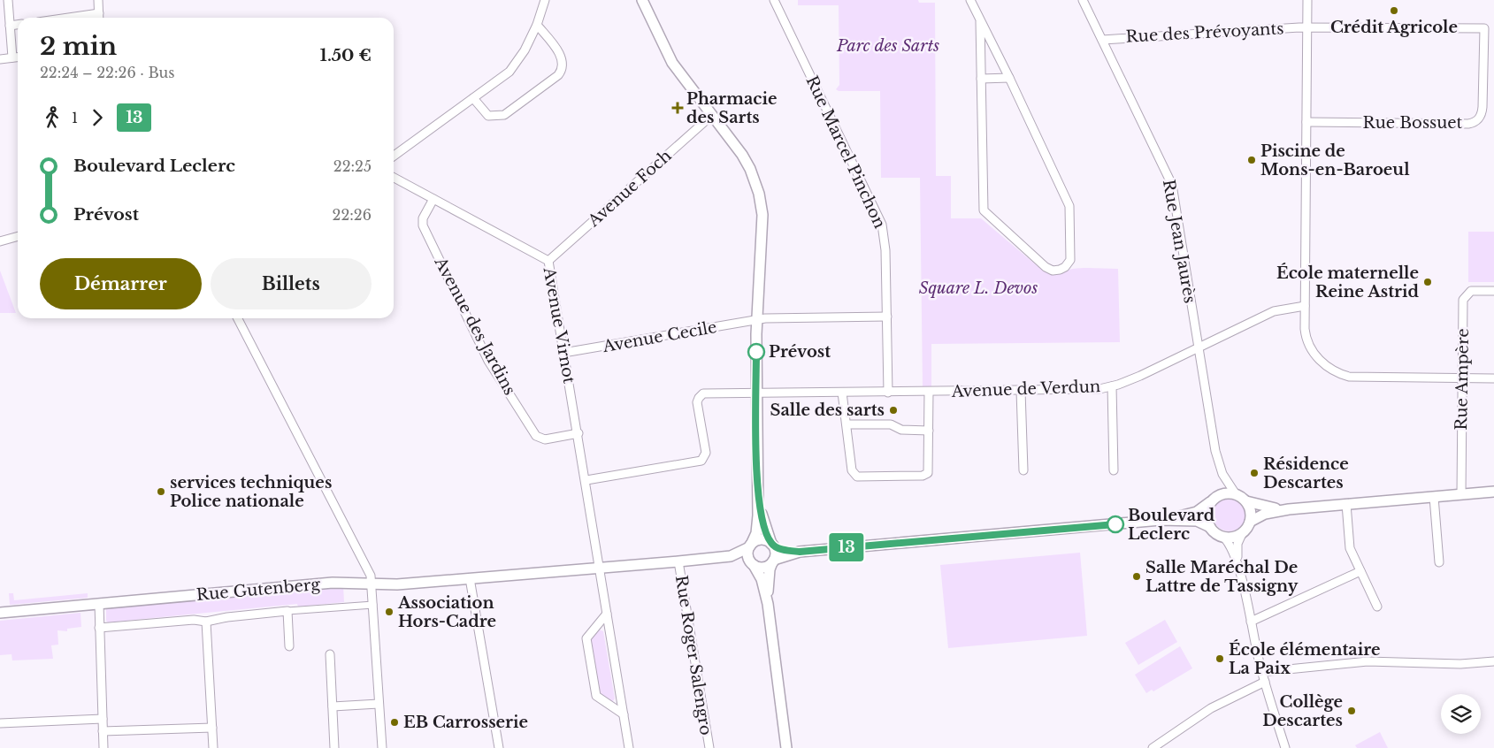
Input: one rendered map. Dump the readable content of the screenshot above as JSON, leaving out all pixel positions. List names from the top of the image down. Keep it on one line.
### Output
{"streets":{"street":["Rue des Prévoyants","Rue Bossuet","Rue Marcel Pinchon","Avenue Foch","Rue Jean Jaurès","Avenue Virnot","Avenue des Jardins","Avenue Cecile","Rue Ampère","Avenue de Verdun","Rue Gutenberg","Rue Roger Salengro"]},"crossings":[["Rue des Prévoyants","Rue Bossuet"],["Rue des Prévoyants","Rue Jean Jaurès"],["Rue Marcel Pinchon","Avenue Cecile"],["Rue Marcel Pinchon","Avenue de Verdun"],["Avenue Foch","Avenue Virnot"],["Rue Jean Jaurès","Avenue de Verdun"],["Avenue Virnot","Avenue des Jardins"],["Avenue Virnot","Avenue Cecile"],["Avenue Virnot","Avenue de Verdun"],["Avenue Virnot","Rue Gutenberg"],["Rue Gutenberg","Rue Roger Salengro"]],"parks":["Parc des Sarts","Square L. Devos"],"places":{"other":["Crédit Agricole","Piscine de Mons-en-Baroeul","École maternelle Reine Astrid","Prévost","Salle des sarts","Résidence Descartes","services techniques Police nationale","Boulevard Leclerc","Salle Maréchal De Lattre de Tassigny","Association Hors-Cadre","École élémentaire La Paix","Collège Descartes","EB Carrosserie"],"health":["Pharmacie des Sarts"]},"lines":["bus line 13"],"page":{"on_map":"13","heading":["2 min","22:24 – 22:26 · Bus","1.50 €"],"legs":["1","13"],"list":[{"name":"Boulevard Leclerc","value":"22:25"},{"name":"Prévost","value":"22:26"}],"buttons":["Démarrer","Billets"]}}
